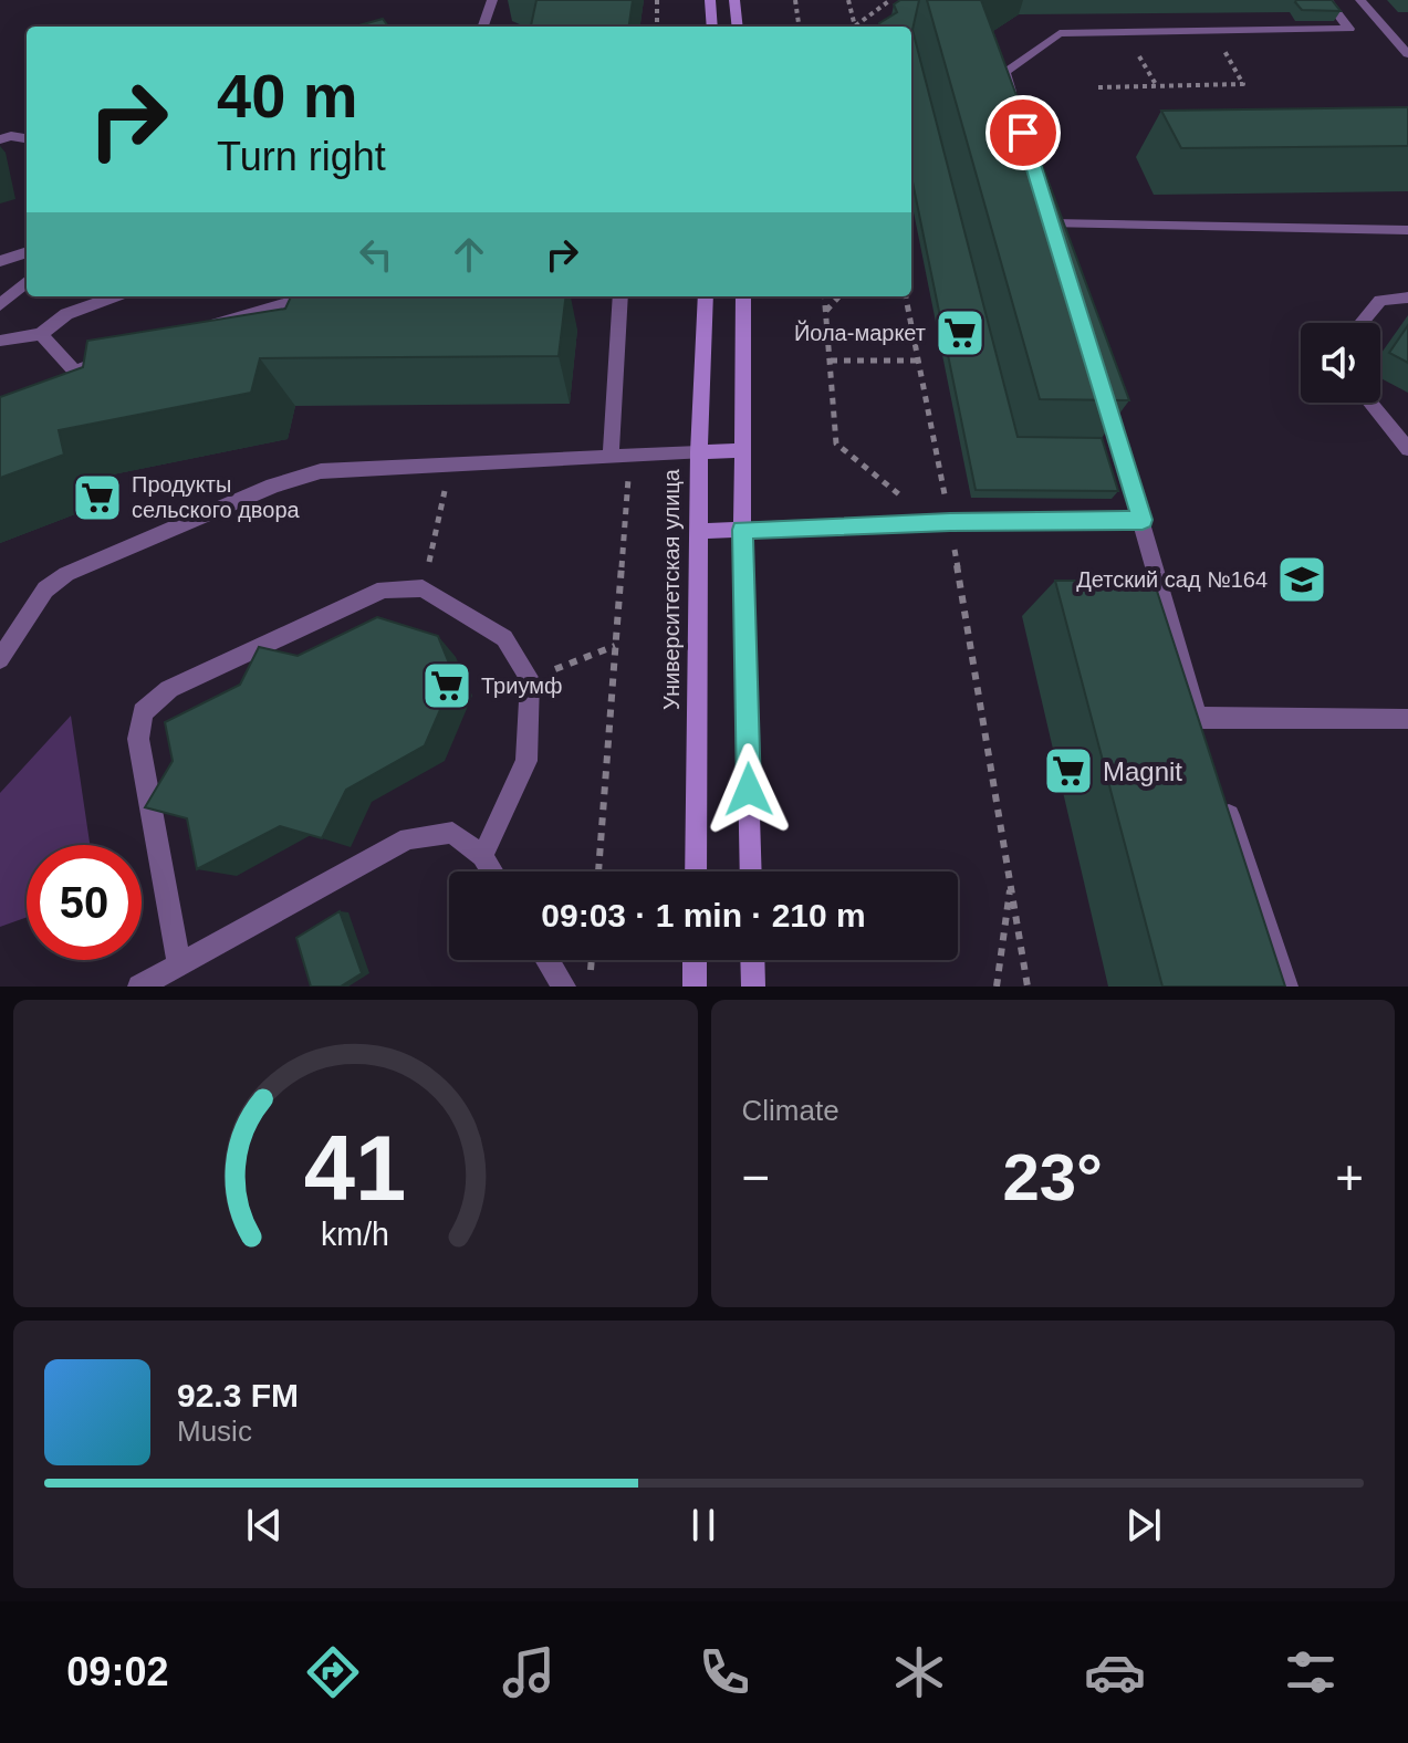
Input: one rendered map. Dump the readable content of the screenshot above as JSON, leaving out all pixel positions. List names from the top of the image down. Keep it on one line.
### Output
{"streets":{"main road":["Университетская улица"]},"places":{"supermarket":["Йола-маркет","Продукты сельского двора","Триумф","Magnit"],"school or university":["Детский сад №164"]},"page":{"turn":["40 m","Turn right"],"limit":"50","trip":"09:03 · 1 min · 210 m","tile":"Climate","heat":["−","23°","+"],"song":["92.3 FM","Music"],"tabs":"09:02","gauge":["41","km/h"]}}
